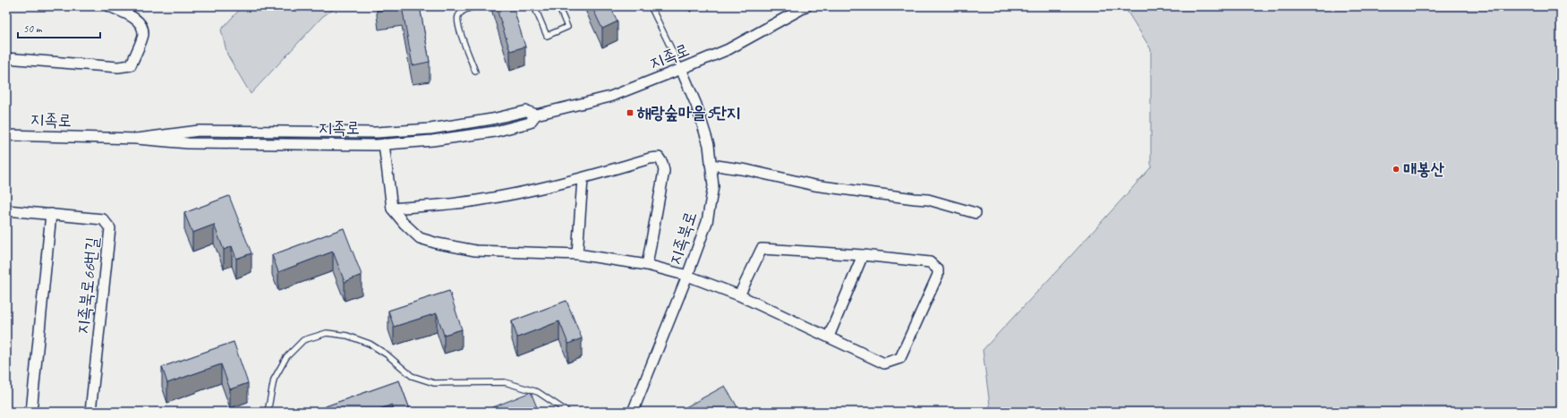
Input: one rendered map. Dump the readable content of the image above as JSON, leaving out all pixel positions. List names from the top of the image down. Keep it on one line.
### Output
{"streets":{"street":["지족로","지족북로","지족북로66번길"]},"crossings":[["지족로","지족북로"]],"places":{"transit":["해랑숲마을5단지"],"other":["매봉산"]},"scale_bar":"50 m"}
